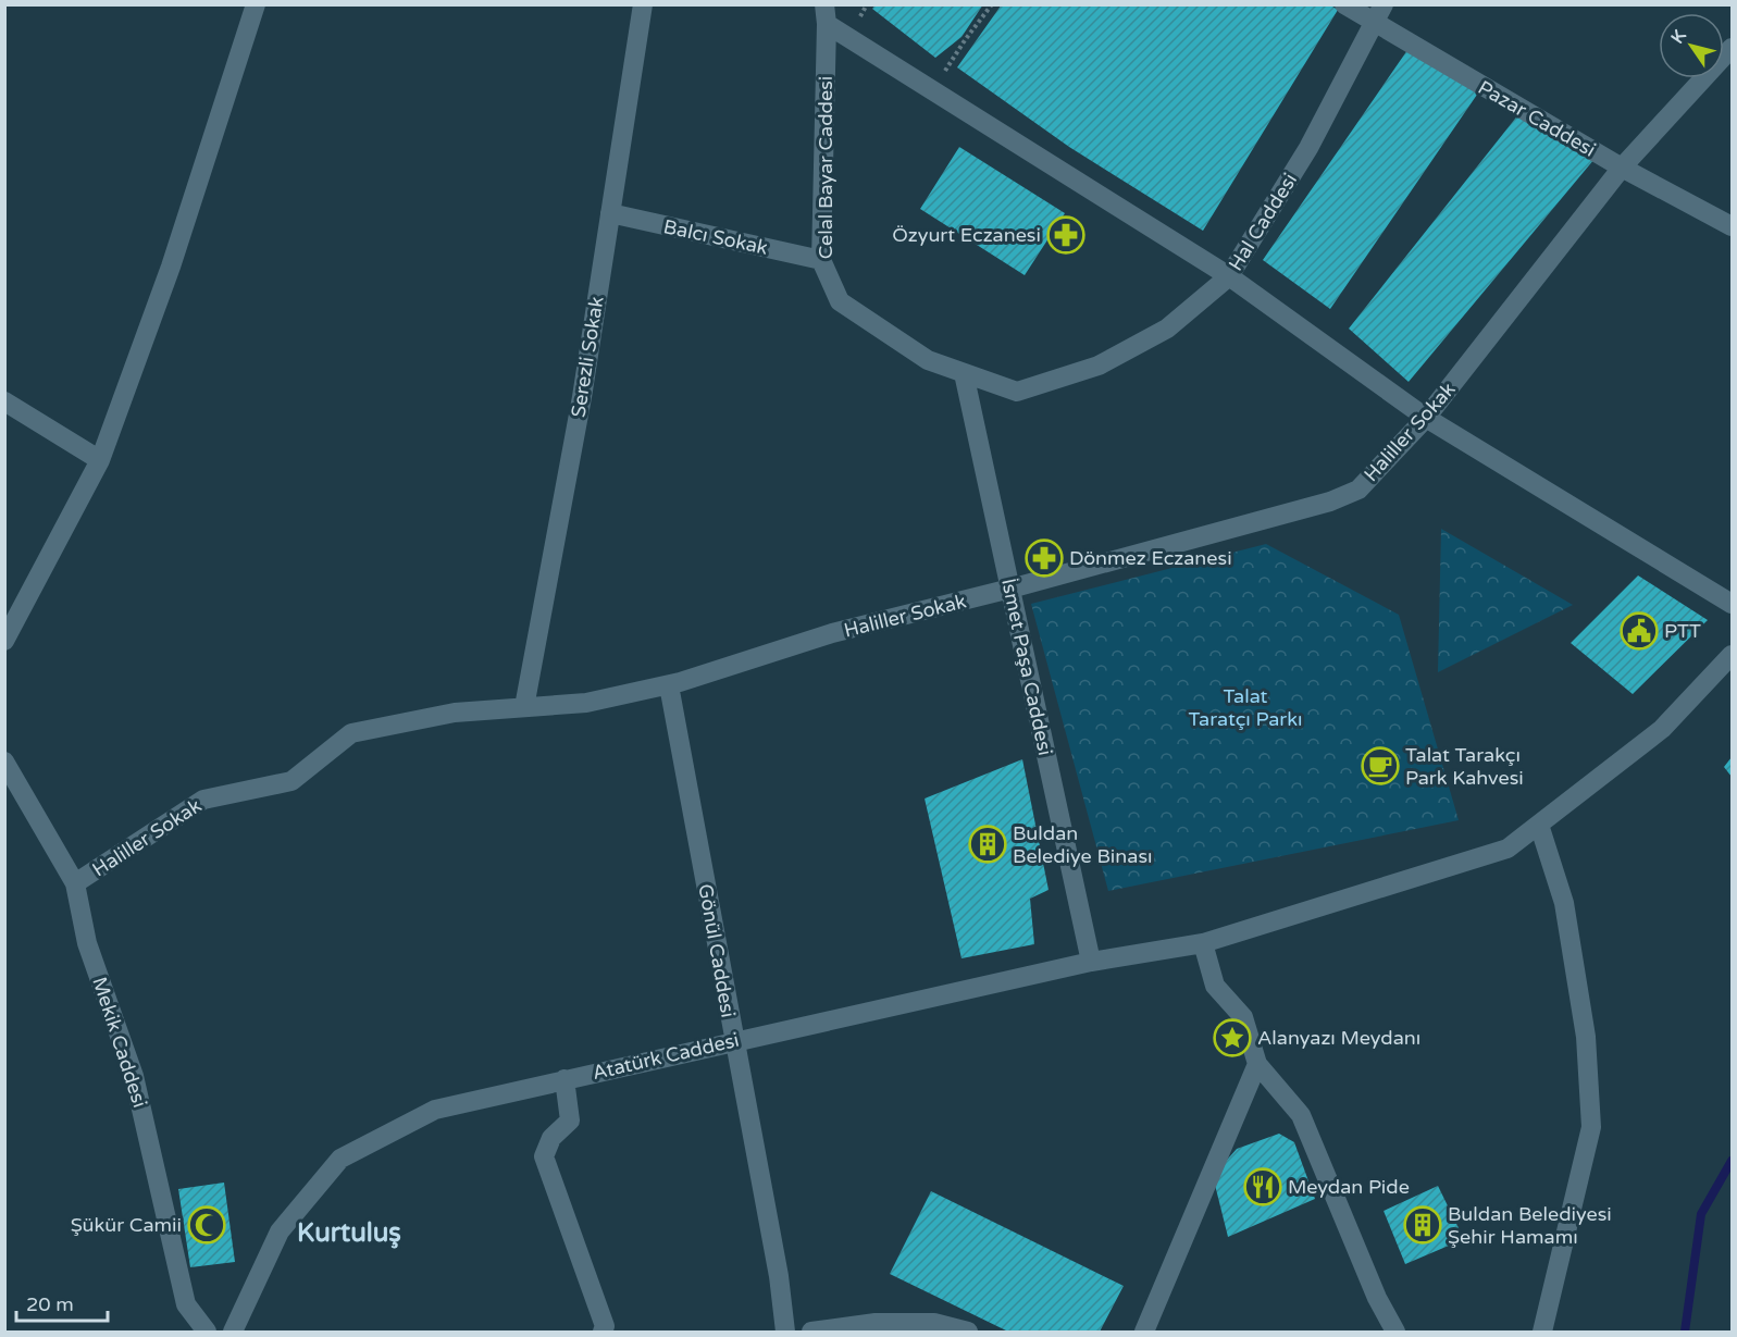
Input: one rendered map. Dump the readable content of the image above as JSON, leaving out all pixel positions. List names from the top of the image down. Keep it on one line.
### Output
{"streets":{"street":["Pazar Caddesi","Celal Bayar Caddesi","Hal Caddesi","Balcı Sokak","Serezli Sokak","Haliller Sokak","İsmet Paşa Caddesi","Gönül Caddesi","Mekik Caddesi","Atatürk Caddesi"]},"crossings":[["Pazar Caddesi","Hal Caddesi"],["Pazar Caddesi","Haliller Sokak"],["Celal Bayar Caddesi","Hal Caddesi"],["Celal Bayar Caddesi","Balcı Sokak"],["Celal Bayar Caddesi","İsmet Paşa Caddesi"],["Hal Caddesi","İsmet Paşa Caddesi"],["Balcı Sokak","Serezli Sokak"],["Serezli Sokak","Haliller Sokak"],["Haliller Sokak","İsmet Paşa Caddesi"],["Haliller Sokak","Gönül Caddesi"],["Haliller Sokak","Mekik Caddesi"],["İsmet Paşa Caddesi","Atatürk Caddesi"],["Gönül Caddesi","Atatürk Caddesi"]],"districts":["Kurtuluş"],"parks":["Talat Taratçı Parkı"],"places":{"pharmacy":["Özyurt Eczanesi","Dönmez Eczanesi"],"public building":["PTT"],"cafe":["Talat Tarakçı Park Kahvesi"],"building":["Buldan Belediye Binası","Buldan Belediyesi Şehir Hamamı"],"place":["Alanyazı Meydanı"],"restaurant":["Meydan Pide"],"mosque":["Şükür Camii"]},"scale_bar":"20 m","north":"top left"}
